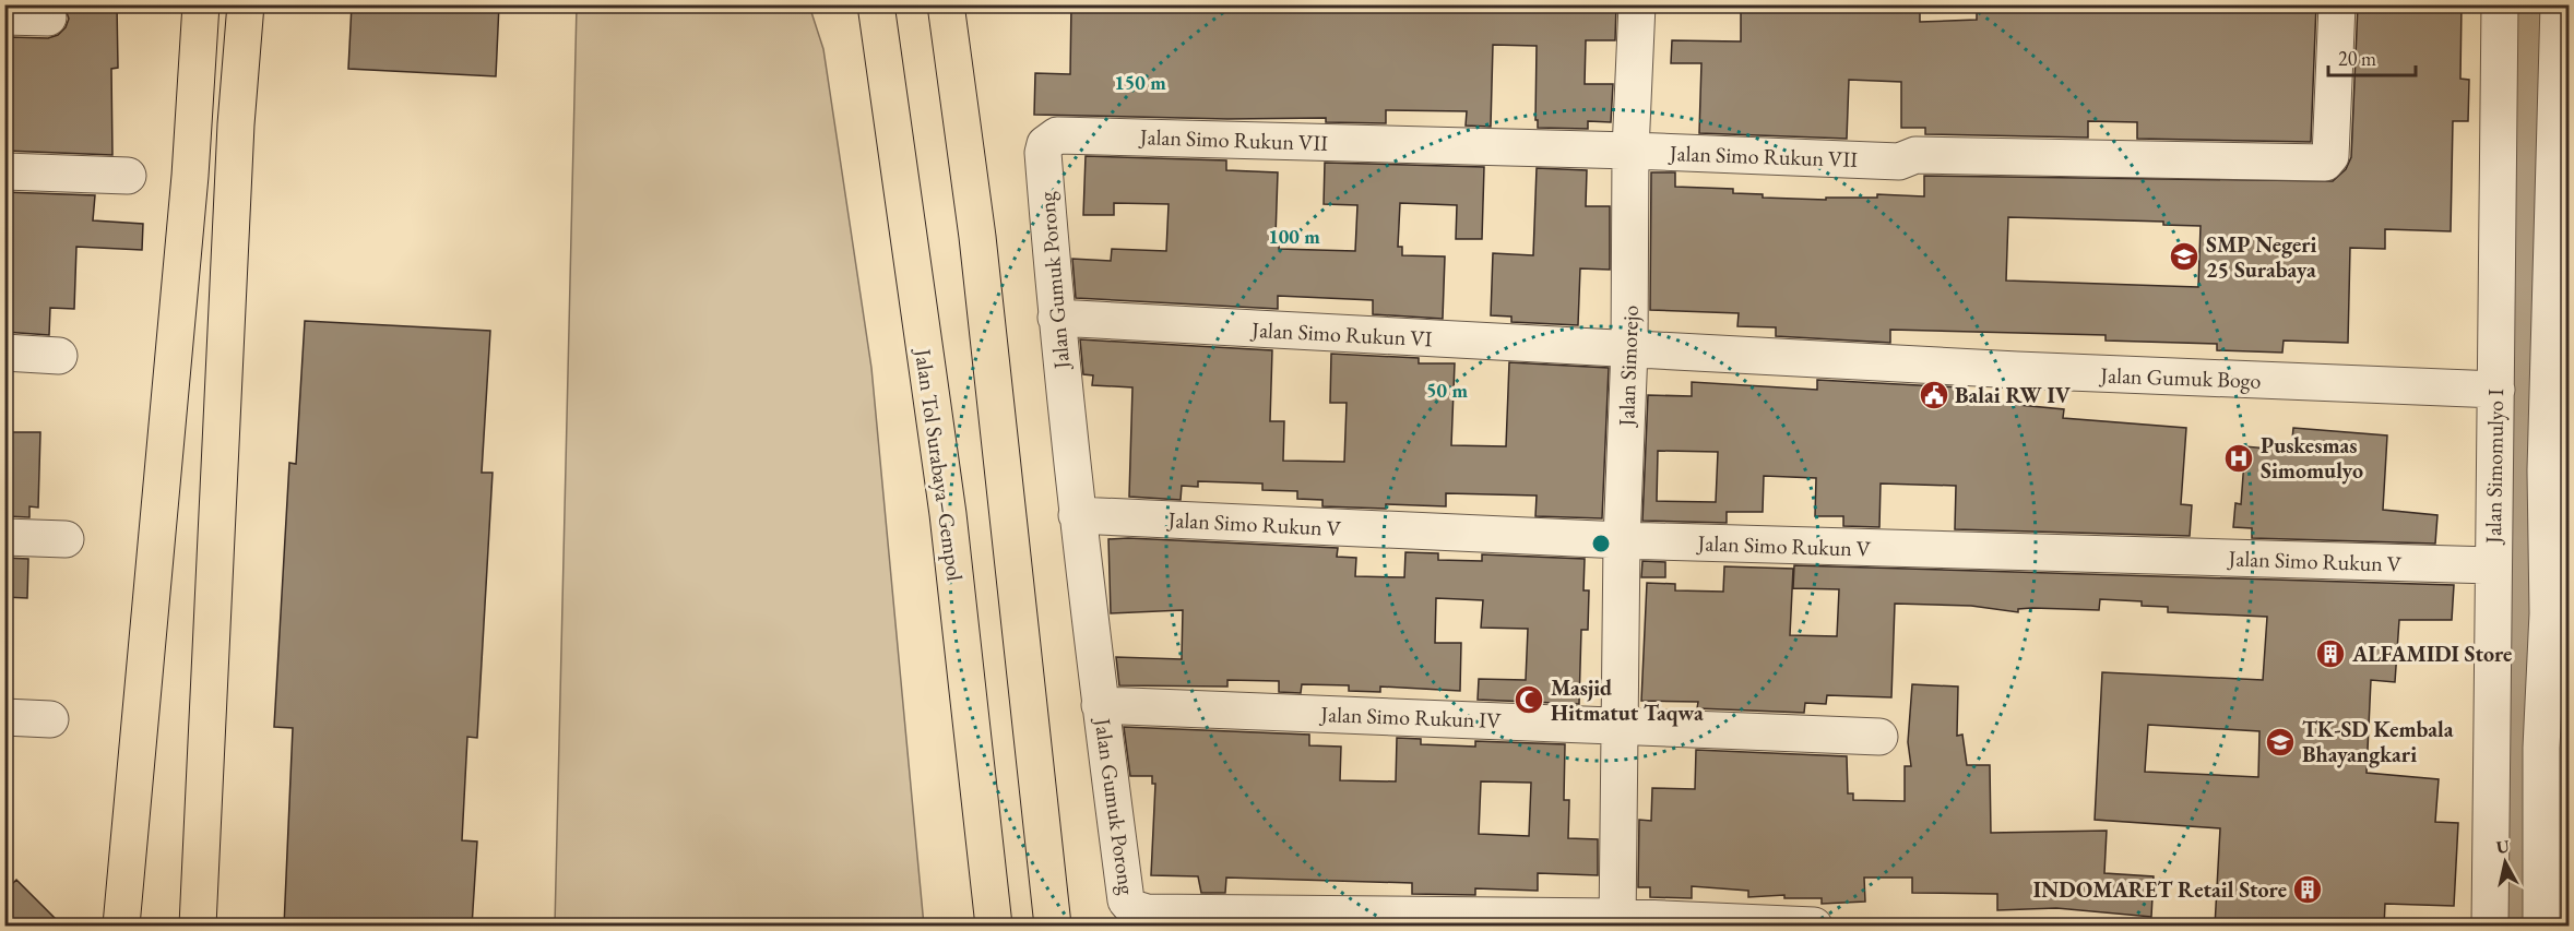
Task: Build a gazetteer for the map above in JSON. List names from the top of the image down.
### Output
{
  "streets": {
    "highway": ["Jalan Tol Surabaya–Gempol"],
    "street": [
      "Jalan Simo Rukun VII",
      "Jalan Gumuk Porong",
      "Jalan Simo Rukun VI",
      "Jalan Simorejo",
      "Jalan Gumuk Bogo",
      "Jalan Simomulyo I",
      "Jalan Simo Rukun V",
      "Jalan Simo Rukun IV"
    ]
  },
  "crossings": [
    ["Jalan Simo Rukun VII", "Jalan Gumuk Porong"],
    ["Jalan Simo Rukun VII", "Jalan Simorejo"],
    ["Jalan Gumuk Porong", "Jalan Simo Rukun VI"],
    ["Jalan Gumuk Porong", "Jalan Simorejo"],
    ["Jalan Gumuk Porong", "Jalan Simo Rukun V"],
    ["Jalan Gumuk Porong", "Jalan Simo Rukun IV"],
    ["Jalan Simo Rukun VI", "Jalan Simorejo"],
    ["Jalan Simo Rukun VI", "Jalan Gumuk Bogo"],
    ["Jalan Simorejo", "Jalan Gumuk Bogo"],
    ["Jalan Simorejo", "Jalan Simo Rukun V"],
    ["Jalan Simorejo", "Jalan Simo Rukun IV"],
    ["Jalan Gumuk Bogo", "Jalan Simomulyo I"],
    ["Jalan Simomulyo I", "Jalan Simo Rukun V"]
  ],
  "places": {
    "school or university": ["SMP Negeri 25 Surabaya", "TK-SD Kembala Bhayangkari"],
    "public building": ["Balai RW IV"],
    "hospital": ["Puskesmas Simomulyo"],
    "building": ["ALFAMIDI Store", "INDOMARET Retail Store"],
    "mosque": ["Masjid Hitmatut Taqwa"]
  },
  "scale_bar": "20 m",
  "north": "top",
  "rings": ["150 m", "100 m", "50 m"]
}
